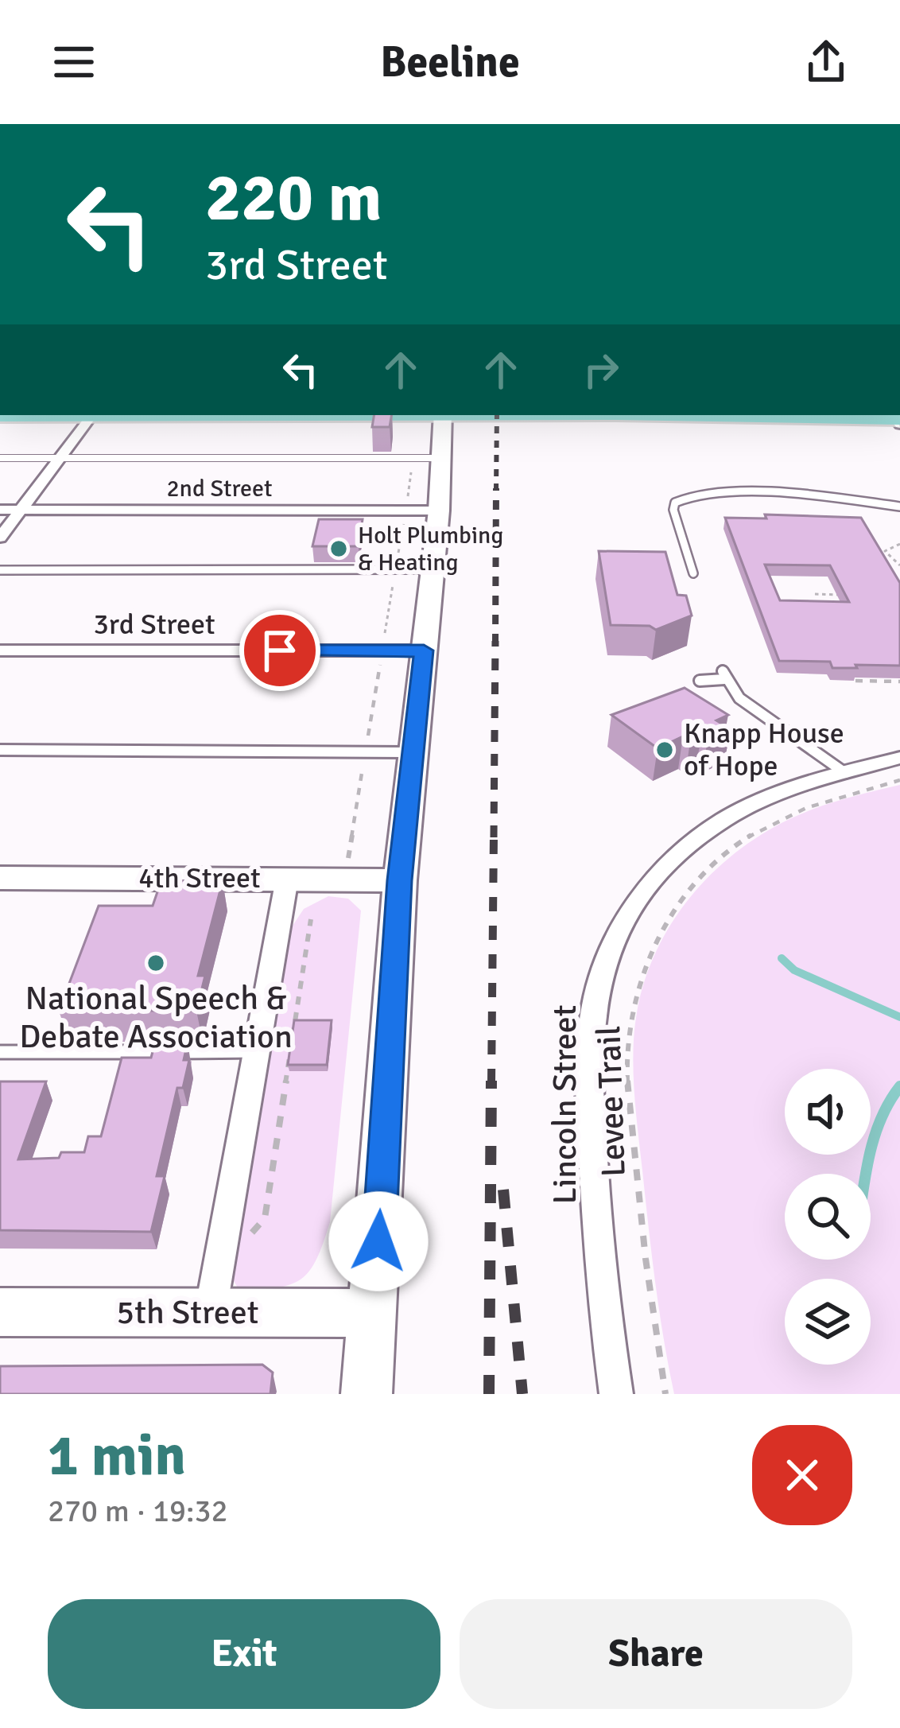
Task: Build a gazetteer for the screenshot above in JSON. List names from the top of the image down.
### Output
{
  "streets": {
    "main road": ["4th Street", "5th Street"],
    "street": ["2nd Street", "3rd Street", "Lincoln Street"],
    "path": ["Levee Trail"]
  },
  "places": ["Holt Plumbing & Heating", "Knapp House of Hope", "National Speech & Debate Association"],
  "page": {
    "header": "Beeline",
    "turn": ["220 m", "3rd Street"],
    "heading": ["1 min", "270 m · 19:32"],
    "buttons": ["Exit", "Share"]
  }
}
